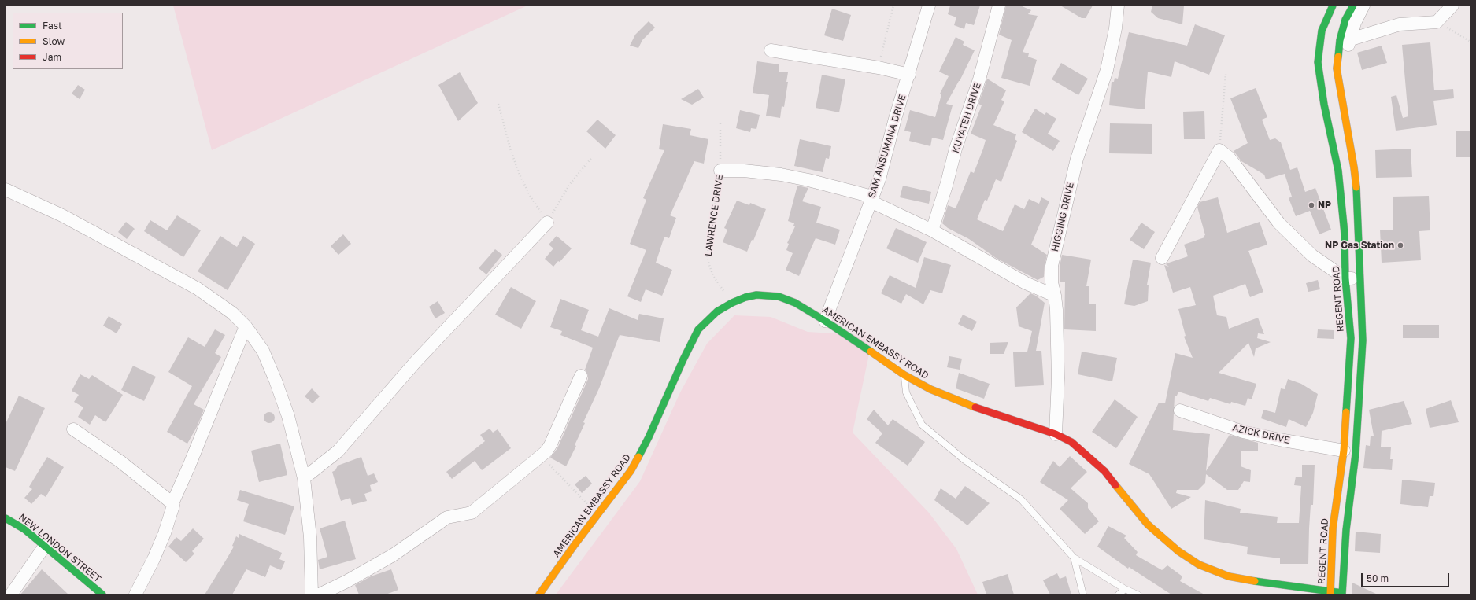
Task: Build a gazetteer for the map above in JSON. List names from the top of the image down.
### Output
{
  "streets": {
    "main road": ["REGENT ROAD", "AMERICAN EMBASSY ROAD", "NEW LONDON STREET"],
    "street": [
      "KUYATEH DRIVE",
      "SAM ANSUMANA DRIVE",
      "HIGGING DRIVE",
      "AZICK DRIVE"
    ],
    "path": ["LAWRENCE DRIVE"]
  },
  "crossings": [
    ["SAM ANSUMANA DRIVE", "AMERICAN EMBASSY ROAD"],
    ["LAWRENCE DRIVE", "AMERICAN EMBASSY ROAD"],
    ["HIGGING DRIVE", "AMERICAN EMBASSY ROAD"],
    ["REGENT ROAD", "AMERICAN EMBASSY ROAD"],
    ["REGENT ROAD", "AZICK DRIVE"]
  ],
  "places": ["NP", "NP Gas Station"],
  "legend": ["Fast", "Slow", "Jam"],
  "scale_bar": "50 m"
}
